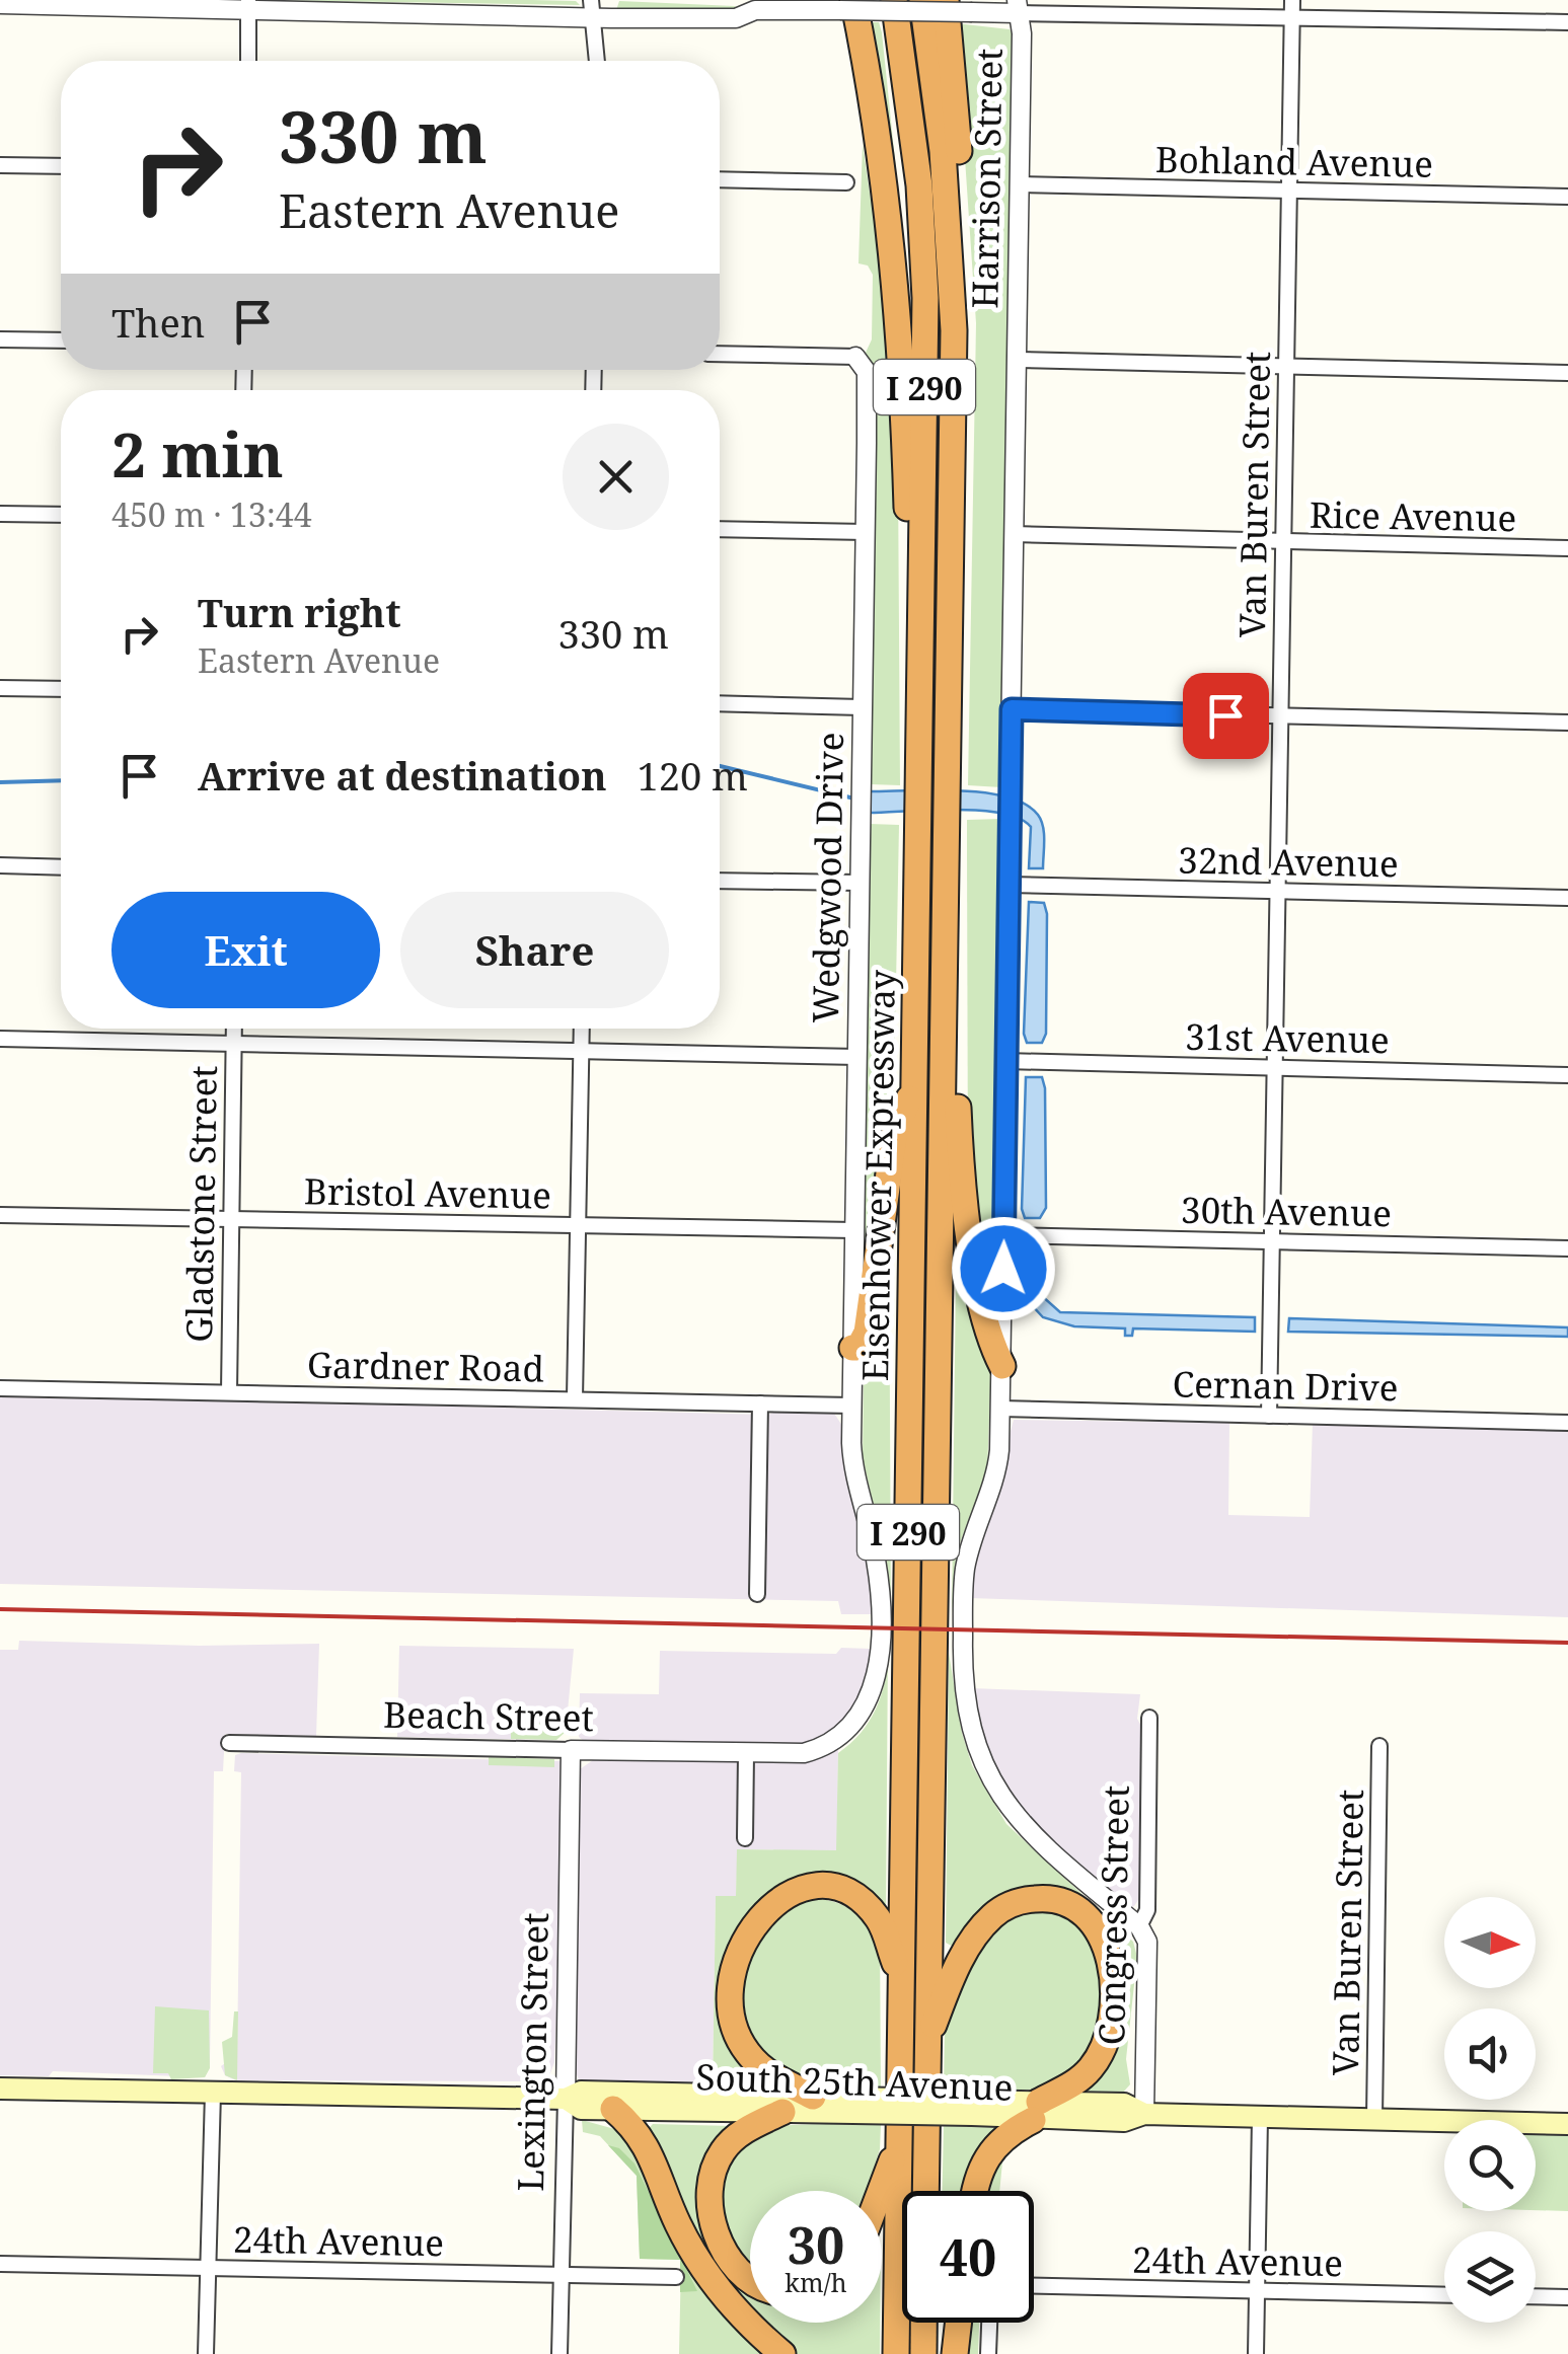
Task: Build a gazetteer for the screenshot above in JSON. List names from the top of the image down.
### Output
{
  "streets": {
    "highway": ["I 290", "Eisenhower Expressway"],
    "main road": ["South 25th Avenue"],
    "street": [
      "Bohland Avenue",
      "Harrison Street",
      "Van Buren Street",
      "Rice Avenue",
      "32nd Avenue",
      "Wedgwood Drive",
      "31st Avenue",
      "Bristol Avenue",
      "Gladstone Street",
      "30th Avenue",
      "Gardner Road",
      "Cernan Drive",
      "Beach Street",
      "Congress Street",
      "Lexington Street",
      "24th Avenue"
    ]
  },
  "crossings": [
    ["Bohland Avenue", "Harrison Street"],
    ["Bohland Avenue", "Van Buren Street"],
    ["Harrison Street", "Rice Avenue"],
    ["Harrison Street", "32nd Avenue"],
    ["Harrison Street", "31st Avenue"],
    ["Harrison Street", "30th Avenue"],
    ["Harrison Street", "Cernan Drive"],
    ["Harrison Street", "Congress Street"],
    ["Van Buren Street", "Rice Avenue"],
    ["Van Buren Street", "32nd Avenue"],
    ["Van Buren Street", "31st Avenue"],
    ["Van Buren Street", "30th Avenue"],
    ["Van Buren Street", "Cernan Drive"],
    ["Van Buren Street", "South 25th Avenue"],
    ["Wedgwood Drive", "Bristol Avenue"],
    ["Wedgwood Drive", "Gardner Road"],
    ["Wedgwood Drive", "Beach Street"],
    ["Bristol Avenue", "Gladstone Street"],
    ["Gladstone Street", "Gardner Road"],
    ["Gardner Road", "Beach Street"],
    ["Beach Street", "Lexington Street"],
    ["Congress Street", "South 25th Avenue"],
    ["Lexington Street", "South 25th Avenue"],
    ["Lexington Street", "24th Avenue"]
  ],
  "north": "right",
  "page": {
    "turn": ["330 m", "Eastern Avenue"],
    "then": "Then",
    "heading": ["2 min", "450 m · 13:44"],
    "list": [
      {
        "name": "Turn right",
        "note": "Eastern Avenue",
        "value": "330 m"
      },
      {
        "name": "Arrive at destination",
        "value": "120 m"
      }
    ],
    "buttons": ["Exit", "Share"],
    "speed": "30 km/h",
    "limit": "40"
  }
}
